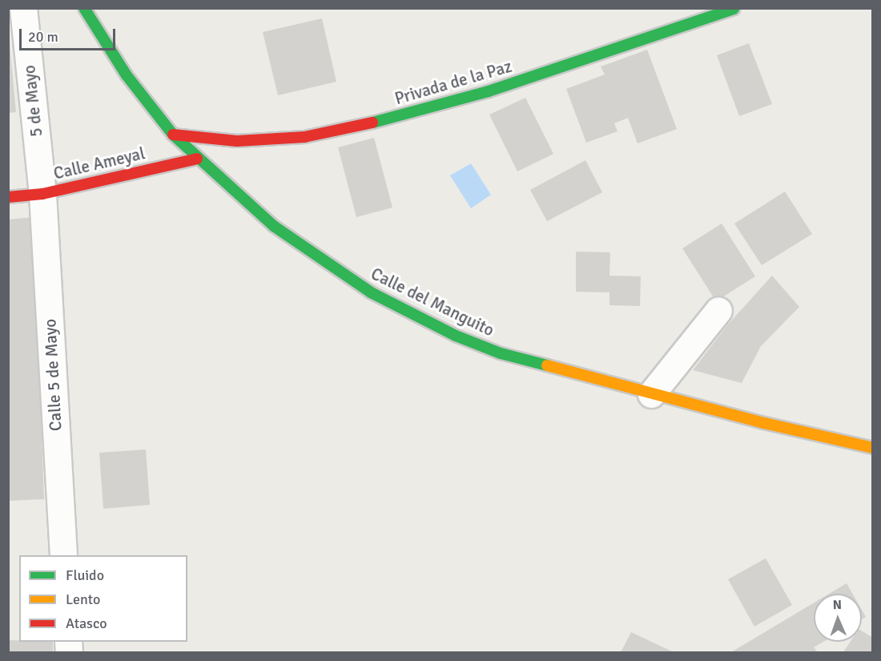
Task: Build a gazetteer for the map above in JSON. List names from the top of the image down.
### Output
{
  "streets": {
    "main road": ["Privada de la Paz", "Calle Ameyal", "Calle del Manguito"],
    "street": ["5 de Mayo", "Calle 5 de Mayo"]
  },
  "crossings": [
    ["Privada de la Paz", "Calle del Manguito"],
    ["5 de Mayo", "Calle Ameyal"],
    ["5 de Mayo", "Calle 5 de Mayo"],
    ["Calle Ameyal", "Calle del Manguito"],
    ["Calle Ameyal", "Calle 5 de Mayo"]
  ],
  "legend": ["Fluido", "Lento", "Atasco"],
  "scale_bar": "20 m",
  "north": "top"
}
